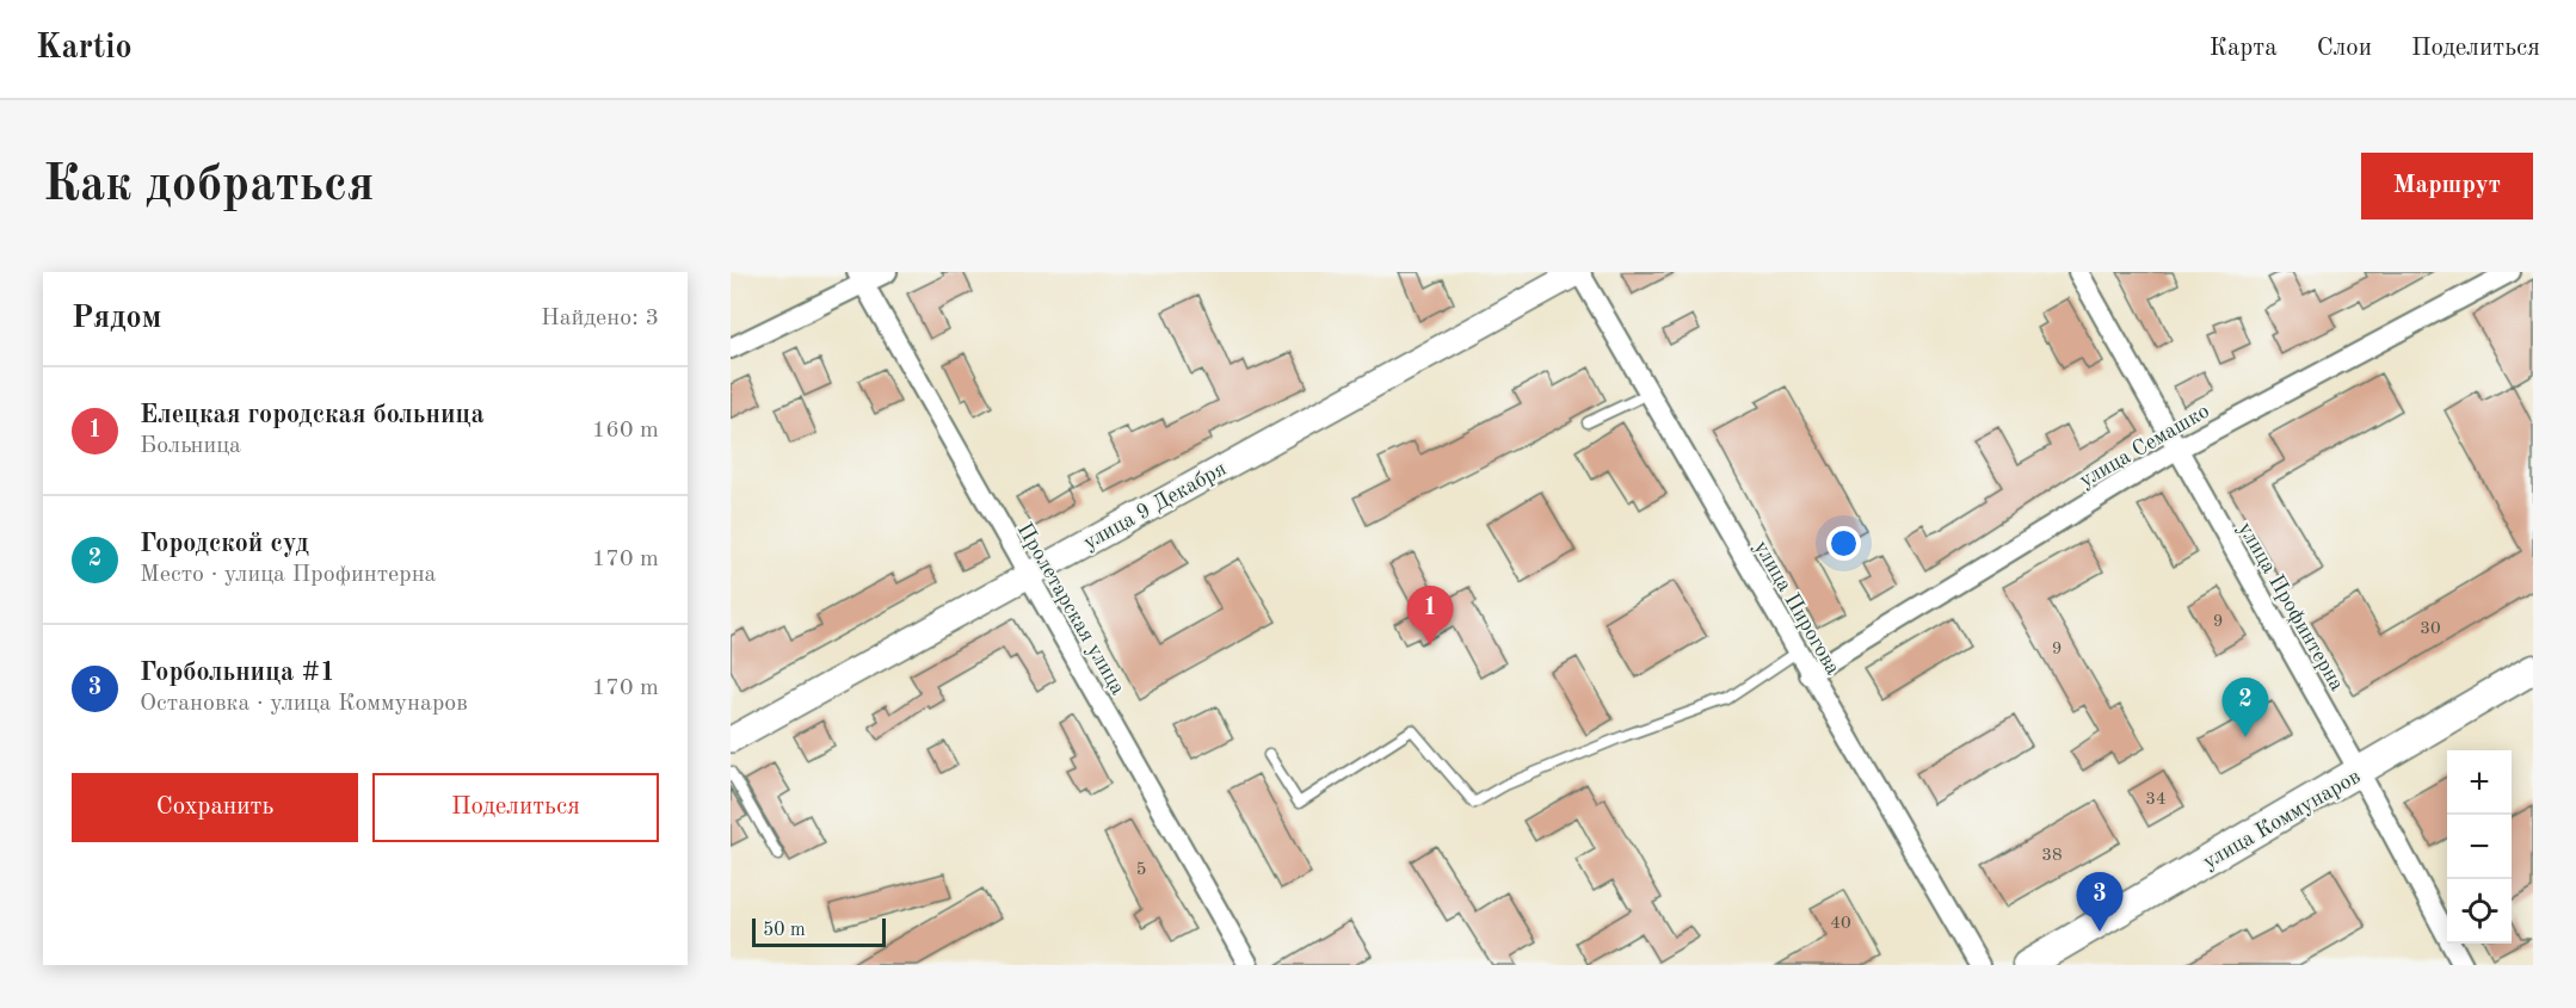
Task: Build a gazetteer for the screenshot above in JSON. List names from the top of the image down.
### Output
{
  "streets": {
    "main road": ["улица Коммунаров"],
    "street": [
      "улица Семашко",
      "улица 9 Декабря",
      "улица Профинтерна",
      "улица Пирогова",
      "Пролетарская улица"
    ]
  },
  "crossings": [
    ["улица Семашко", "улица Профинтерна"],
    ["улица Семашко", "улица Пирогова"],
    ["улица 9 Декабря", "улица Пирогова"],
    ["улица 9 Декабря", "Пролетарская улица"],
    ["улица Профинтерна", "улица Коммунаров"]
  ],
  "house_numbers": [
    "9",
    "30",
    "9",
    "34",
    "38",
    "5",
    "40"
  ],
  "scale_bar": "50 m",
  "page": {
    "header": "Kartio",
    "nav": ["Карта", "Слои", "Поделиться"],
    "buttons": [
      "Маршрут",
      ["Сохранить", "Поделиться"]
    ],
    "title": "Как добраться",
    "heading": ["Рядом", "Найдено: 3"],
    "list": [
      {
        "mark": "1",
        "name": "Елецкая городская больница",
        "note": "Больница",
        "value": "160 m"
      },
      {
        "mark": "2",
        "name": "Городской суд",
        "note": "Место · улица Профинтерна",
        "value": "170 m"
      },
      {
        "mark": "3",
        "name": "Горбольница #1",
        "note": "Остановка · улица Коммунаров",
        "value": "170 m"
      }
    ],
    "pins": ["1", "2", "3"],
    "map_buttons": ["+", "−"],
    "scale": "50 m"
  }
}
